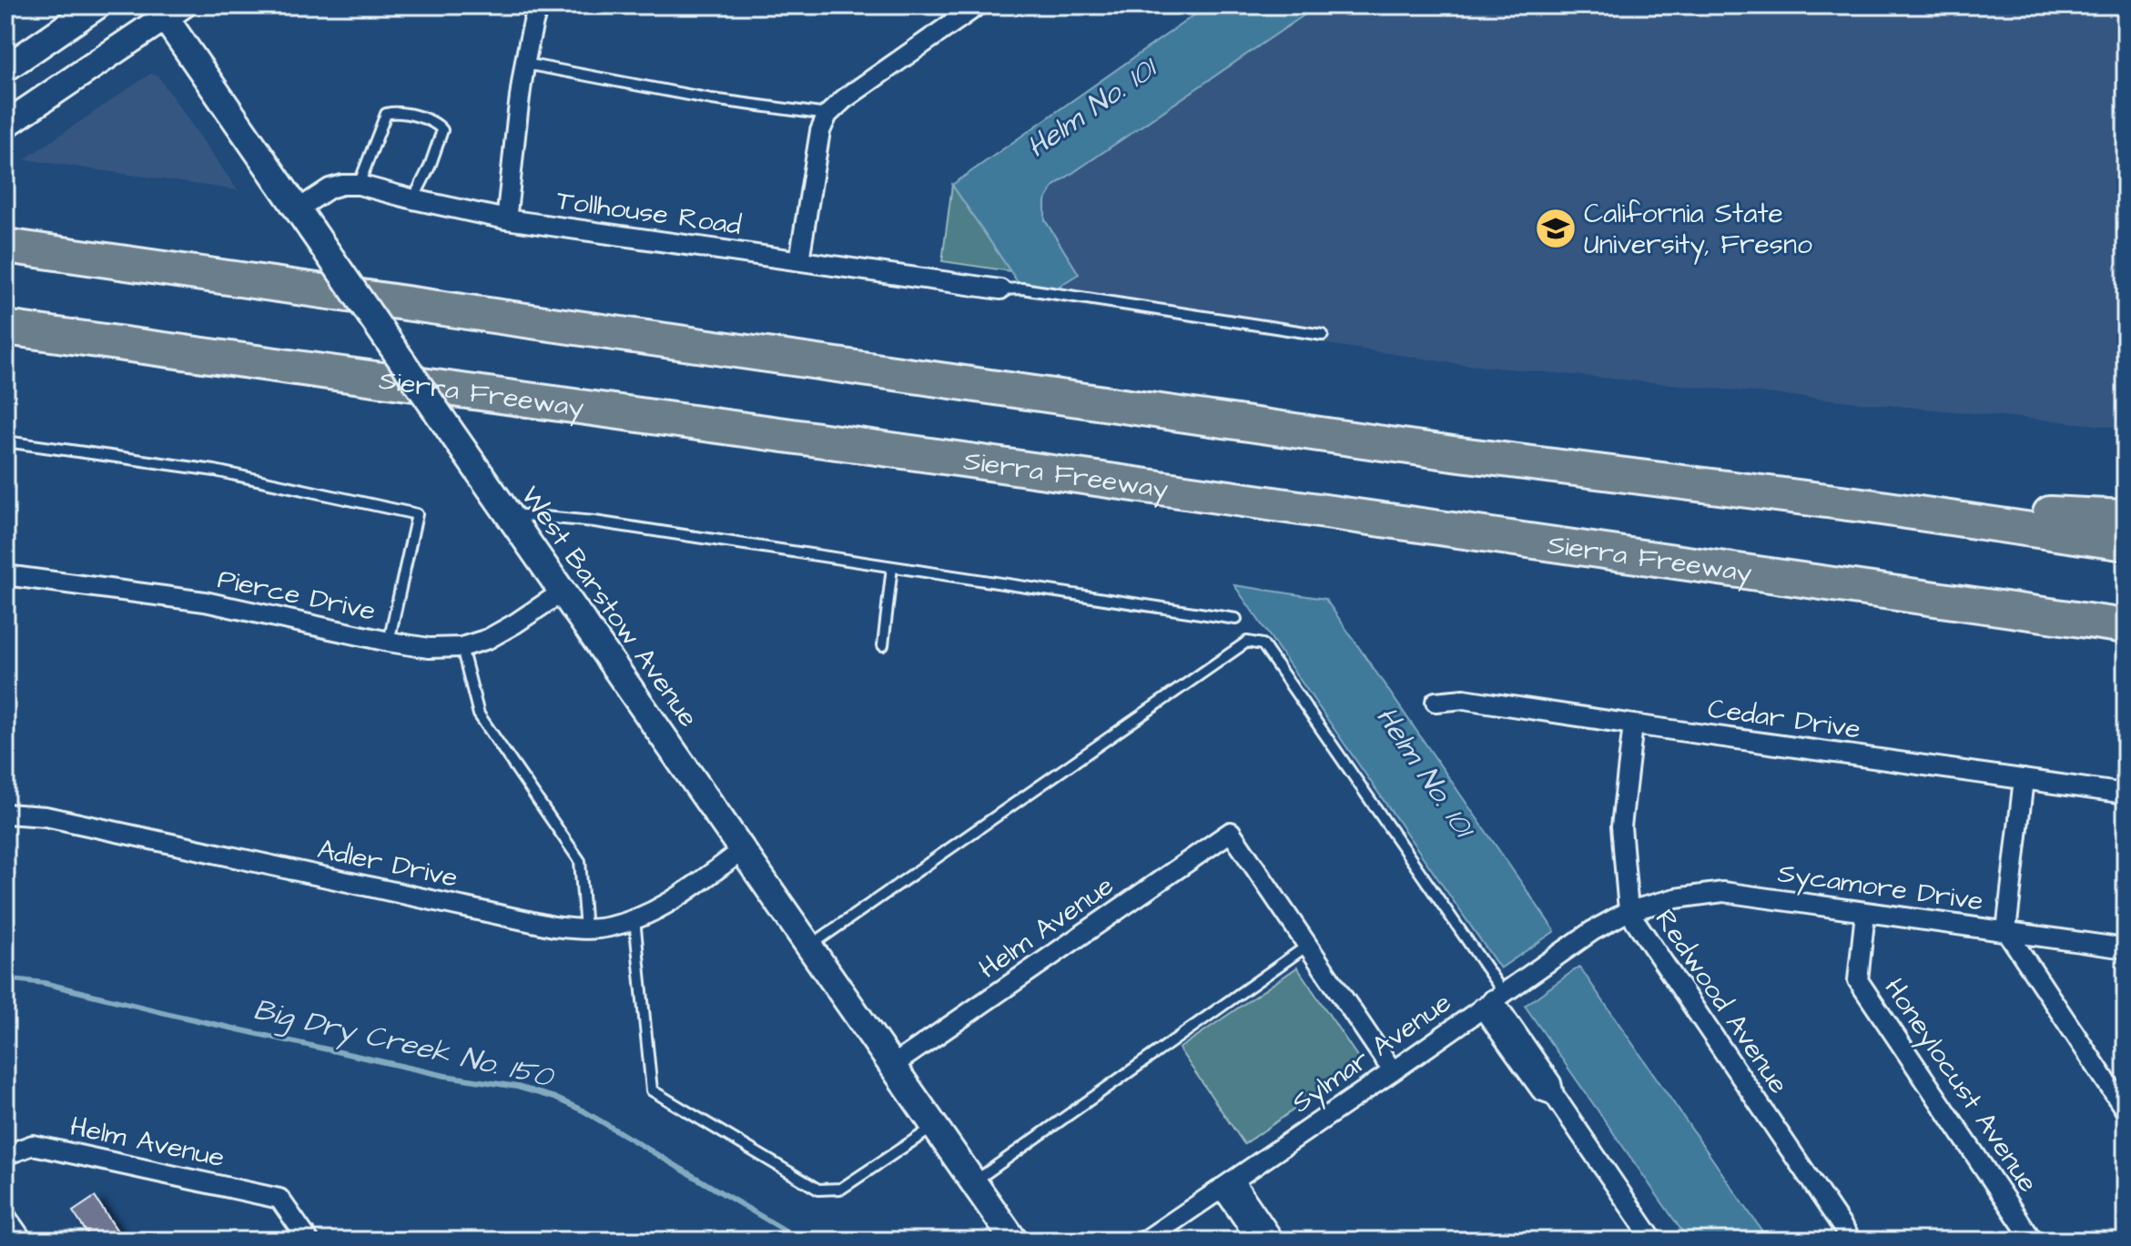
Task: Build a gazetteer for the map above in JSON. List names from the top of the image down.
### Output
{
  "streets": {
    "highway": ["Sierra Freeway"],
    "main road": ["West Barstow Avenue"],
    "street": [
      "Tollhouse Road",
      "Pierce Drive",
      "Cedar Drive",
      "Adler Drive",
      "Sycamore Drive",
      "Helm Avenue",
      "Redwood Avenue",
      "Sylmar Avenue",
      "Honeylocust Avenue"
    ]
  },
  "crossings": [
    ["Tollhouse Road", "West Barstow Avenue"],
    ["Pierce Drive", "West Barstow Avenue"],
    ["West Barstow Avenue", "Adler Drive"],
    ["West Barstow Avenue", "Helm Avenue"],
    ["Cedar Drive", "Redwood Avenue"],
    ["Sycamore Drive", "Redwood Avenue"],
    ["Sycamore Drive", "Sylmar Avenue"],
    ["Sycamore Drive", "Honeylocust Avenue"],
    ["Redwood Avenue", "Sylmar Avenue"]
  ],
  "water": ["Helm No. 101", "Big Dry Creek No. 150"],
  "places": {
    "school or university": ["California State University, Fresno"]
  }
}
